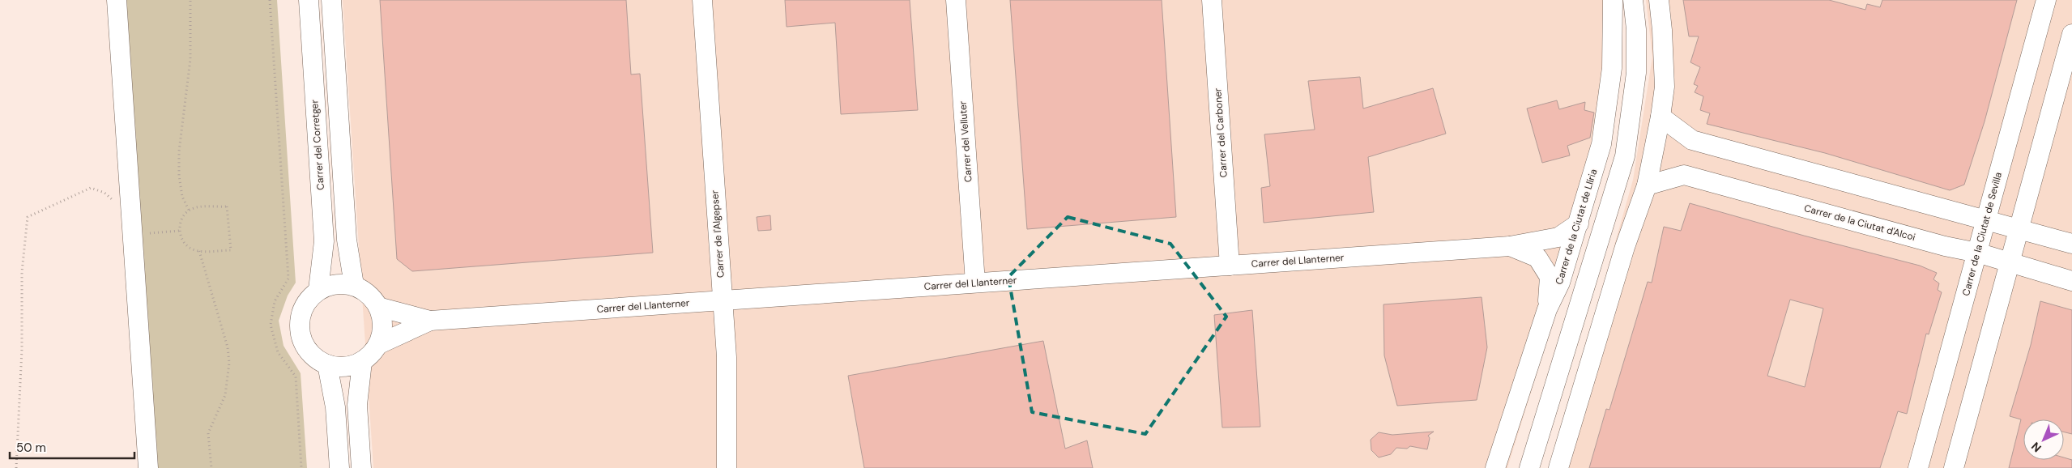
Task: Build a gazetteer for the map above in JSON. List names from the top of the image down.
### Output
{
  "streets": {
    "street": [
      "Carrer del Carboner",
      "Carrer del Velluter",
      "Carrer del Corretger",
      "Carrer de la Ciutat d'Alcoi",
      "Carrer de la Ciutat de Llíria",
      "Carrer de l'Algepser",
      "Carrer de la Ciutat de Sevilla",
      "Carrer del Llanterner"
    ]
  },
  "crossings": [
    ["Carrer del Carboner", "Carrer del Llanterner"],
    ["Carrer del Velluter", "Carrer del Llanterner"],
    ["Carrer del Corretger", "Carrer del Llanterner"],
    ["Carrer de la Ciutat d'Alcoi", "Carrer de la Ciutat de Sevilla"],
    ["Carrer de la Ciutat de Llíria", "Carrer del Llanterner"],
    ["Carrer de l'Algepser", "Carrer del Llanterner"]
  ],
  "scale_bar": "50 m",
  "north": "bottom left"
}
